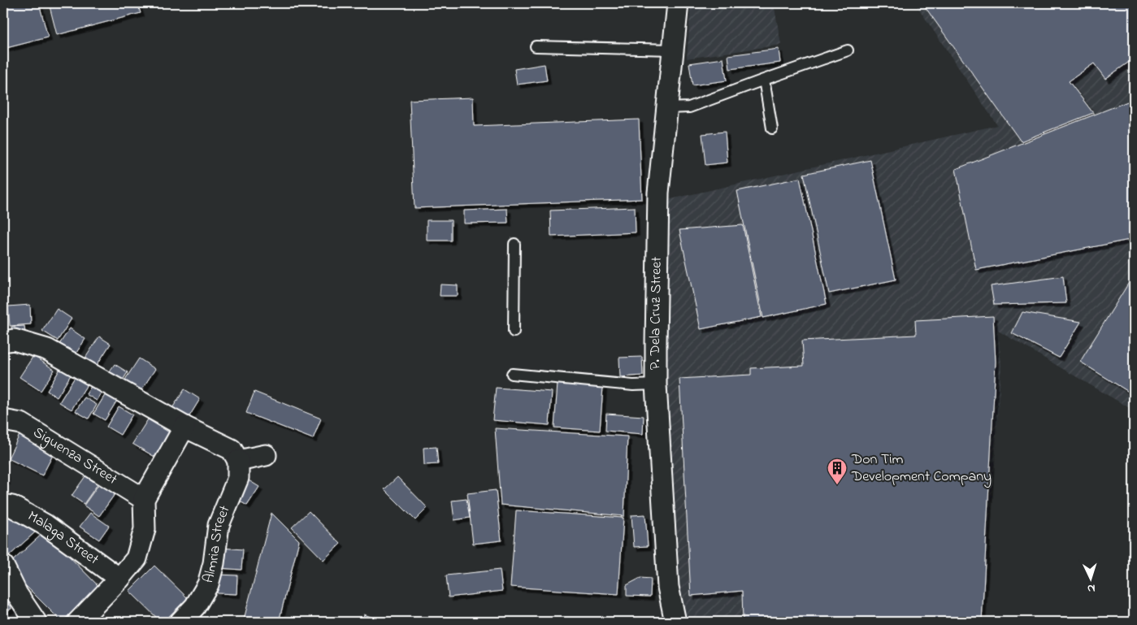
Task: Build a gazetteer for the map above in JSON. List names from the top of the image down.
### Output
{
  "streets": {
    "street": [
      "P. Dela Cruz Street",
      "Siguenza Street",
      "Malaga Street",
      "Almria Street"
    ]
  },
  "places": {
    "building": ["Don Tim Development Company"]
  },
  "north": "bottom"
}
